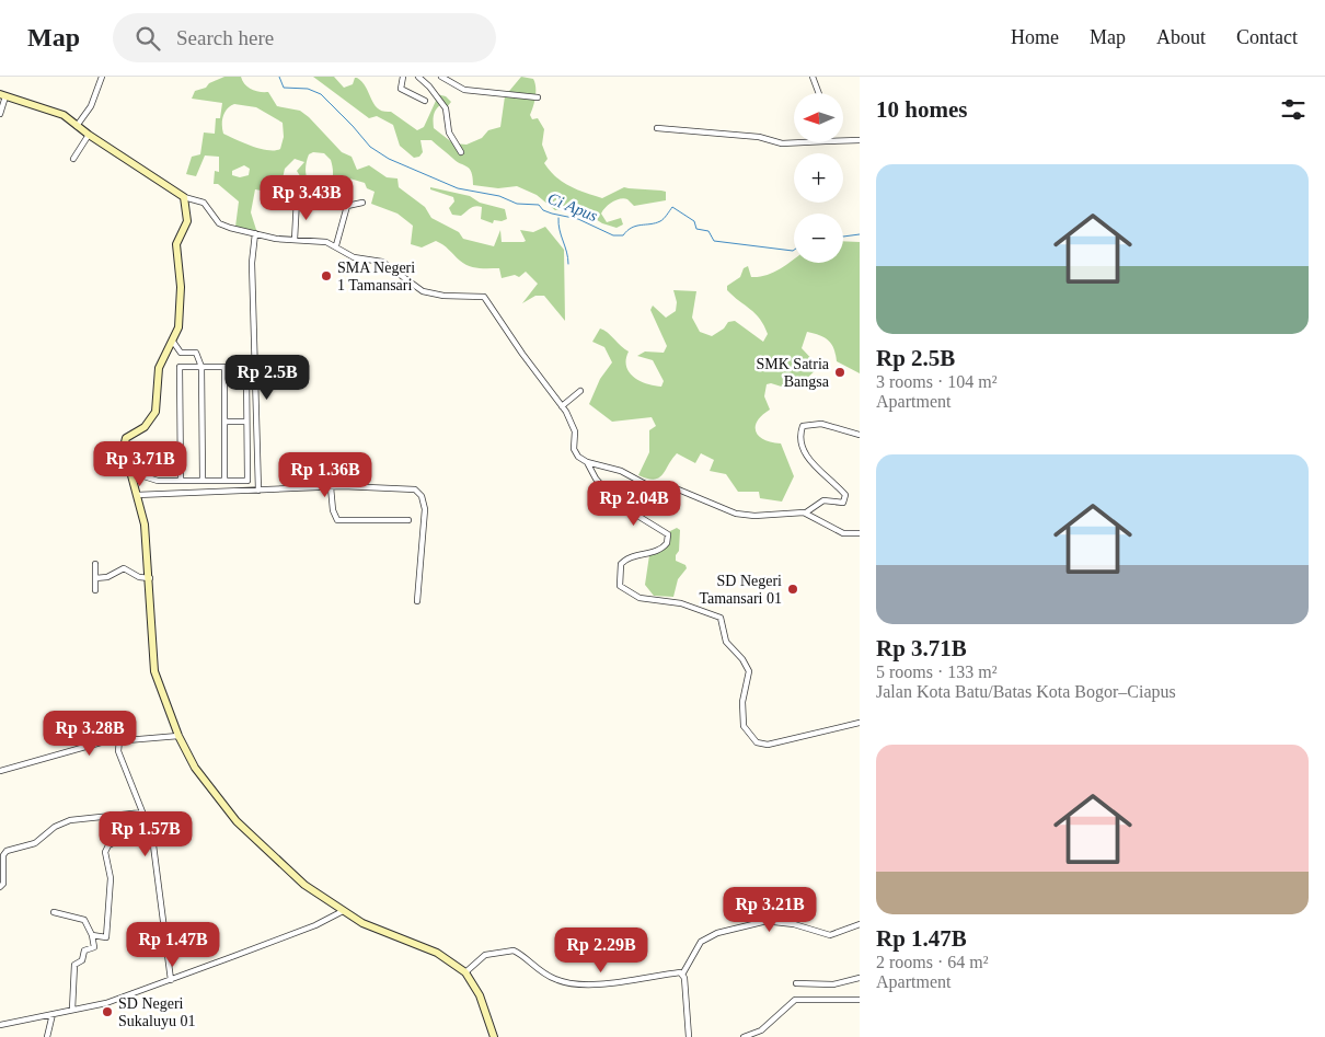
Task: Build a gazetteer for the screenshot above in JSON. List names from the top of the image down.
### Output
{
  "water": ["Ci Apus"],
  "places": [
    "SMA Negeri 1 Tamansari",
    "SMK Satria Bangsa",
    "SD Negeri Tamansari 01",
    "SD Negeri Sukaluyu 01"
  ],
  "north": "left",
  "page": {
    "header": "Map",
    "search": "Search here",
    "nav": [
      "Home",
      "Map",
      "About",
      "Contact"
    ],
    "heading": "10 homes",
    "map_buttons": ["+", "−"],
    "list": [
      {
        "name": "Rp 2.5B",
        "note": "3 rooms · 104 m² · Apartment"
      },
      {
        "name": "Rp 3.71B",
        "note": "5 rooms · 133 m² · Jalan Kota Batu/Batas Kota Bogor–Ciapus"
      },
      {
        "name": "Rp 1.47B",
        "note": "2 rooms · 64 m² · Apartment"
      }
    ],
    "price": [
      "Rp 3.43B",
      "Rp 2.5B",
      "Rp 3.71B",
      "Rp 1.36B",
      "Rp 2.04B",
      "Rp 3.28B",
      "Rp 1.57B",
      "Rp 3.21B",
      "Rp 1.47B",
      "Rp 2.29B"
    ]
  }
}
